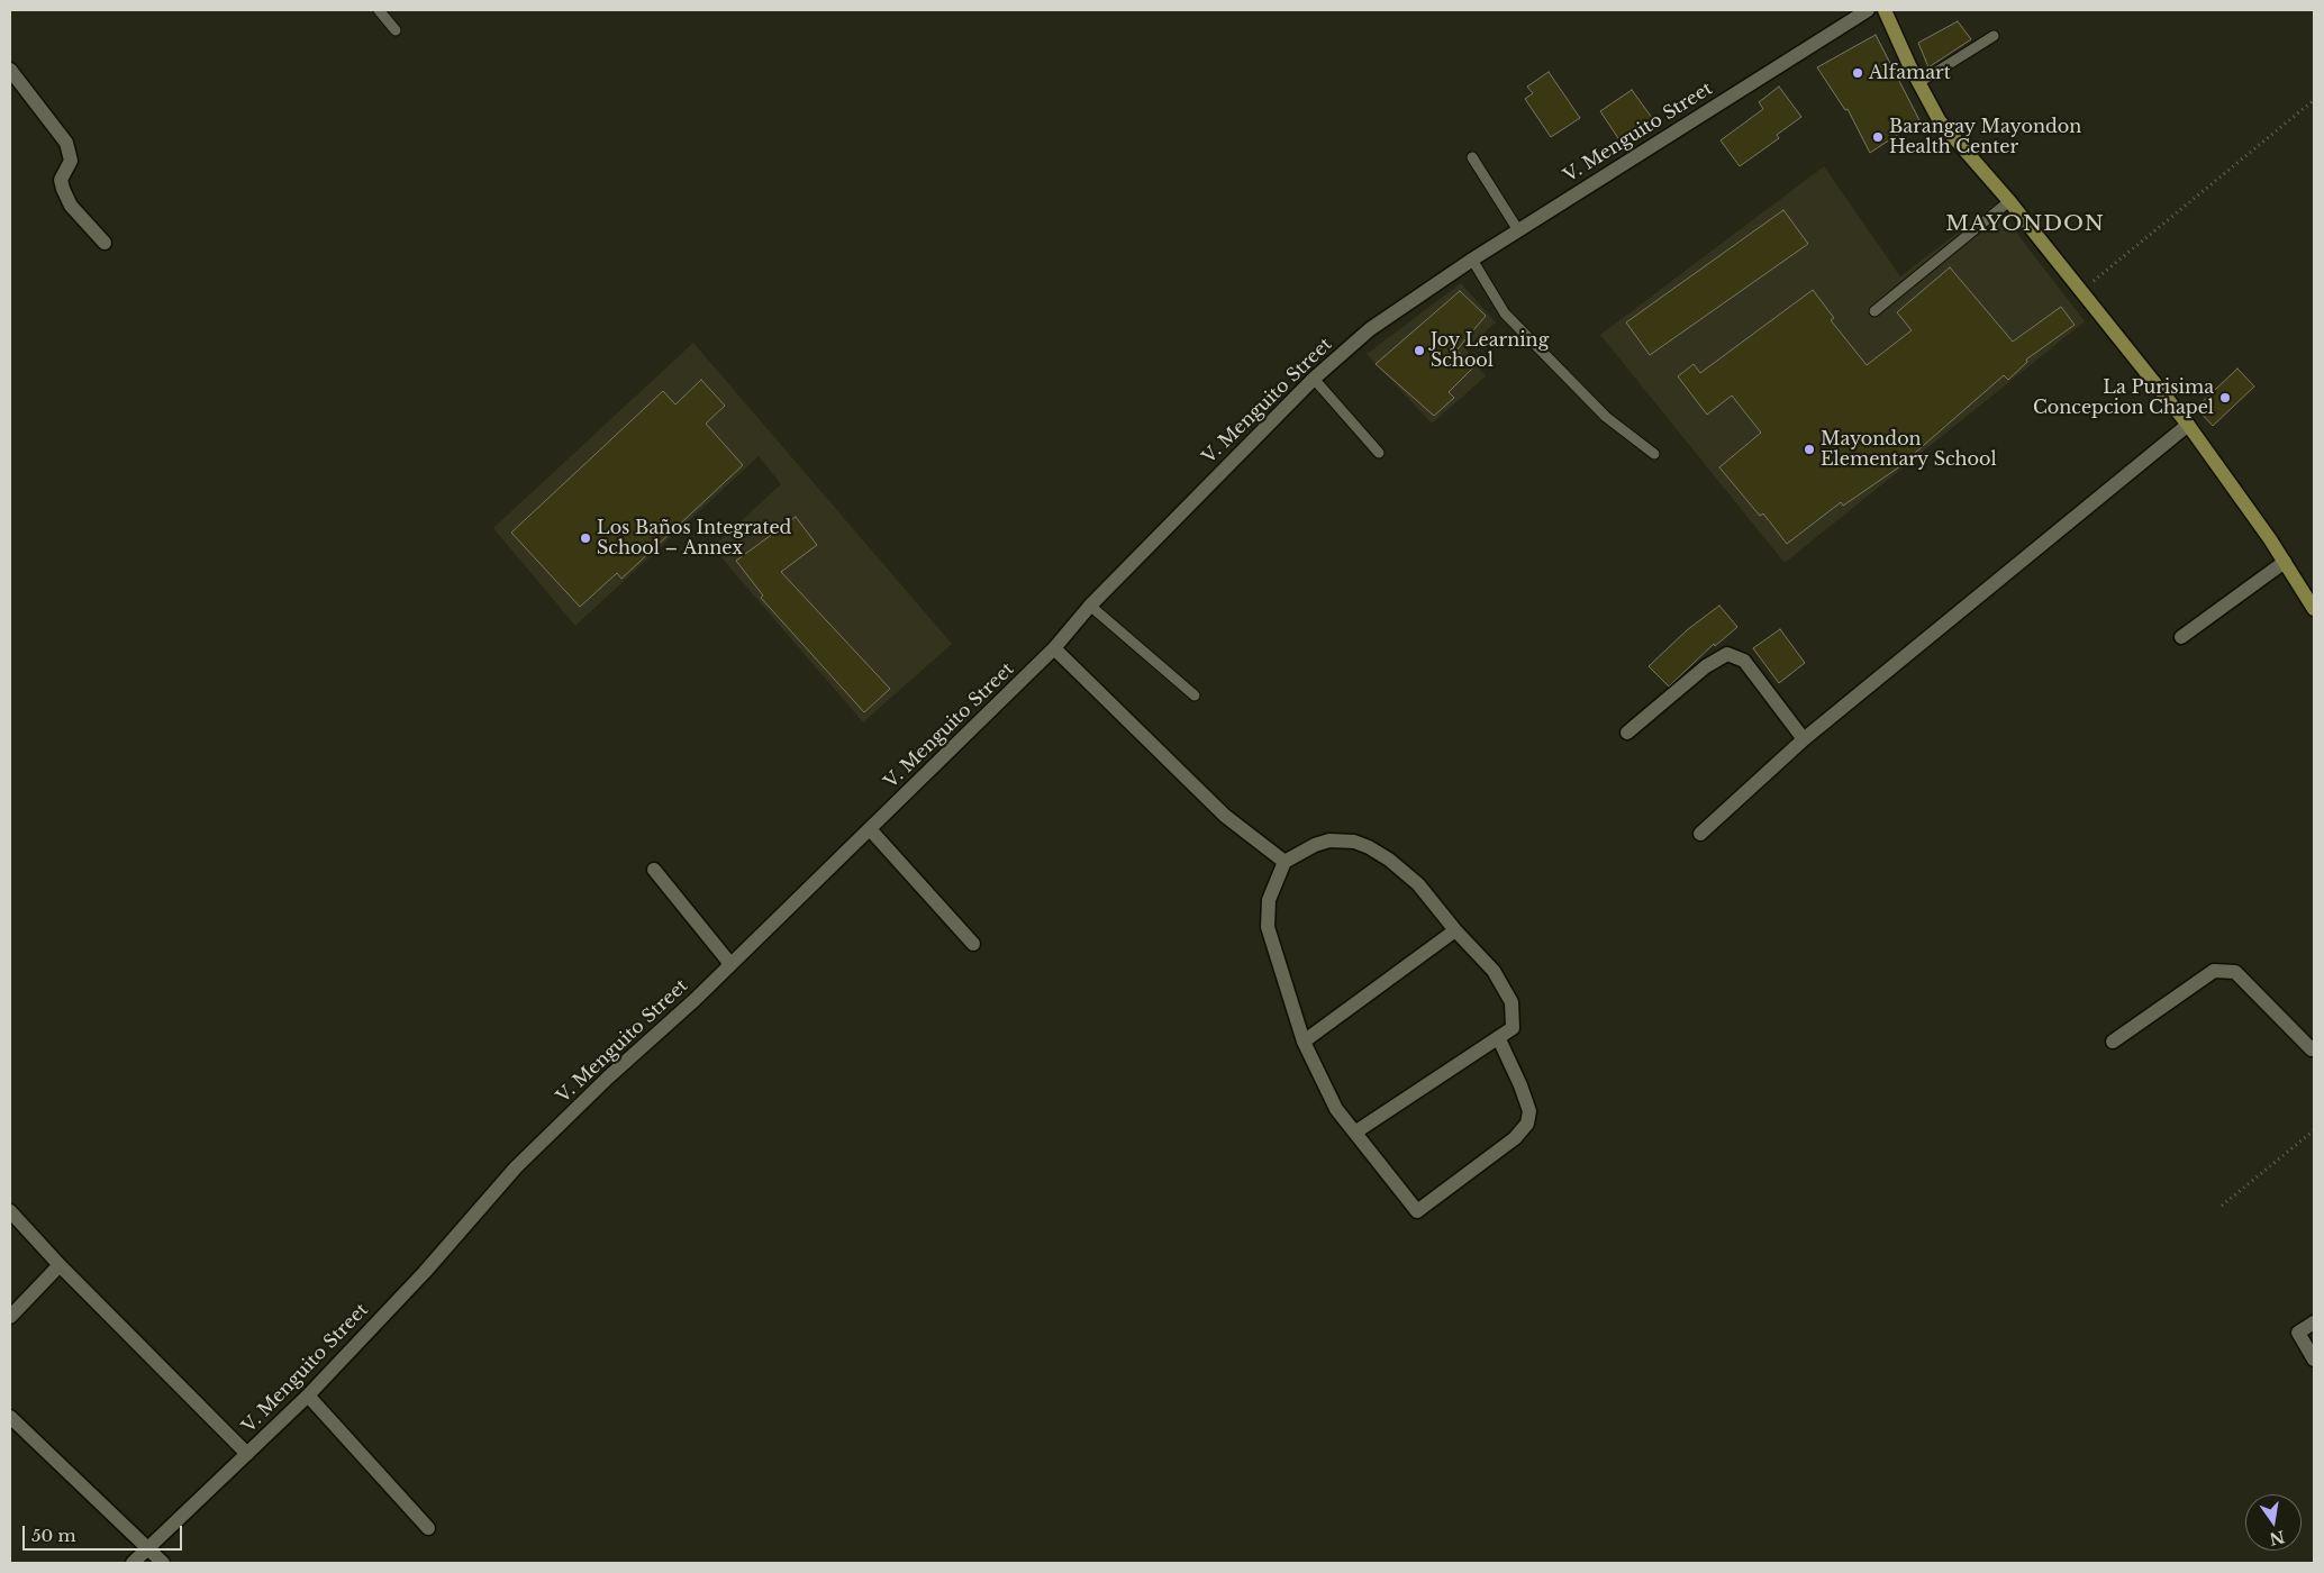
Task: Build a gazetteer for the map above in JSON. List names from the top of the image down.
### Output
{
  "streets": {
    "street": ["V. Menguito Street"]
  },
  "districts": ["MAYONDON"],
  "places": [
    "Alfamart",
    "Barangay Mayondon Health Center",
    "Joy Learning School",
    "La Purisima Concepcion Chapel",
    "Mayondon Elementary School",
    "Los Baños Integrated School – Annex"
  ],
  "scale_bar": "50 m",
  "north": "bottom"
}
